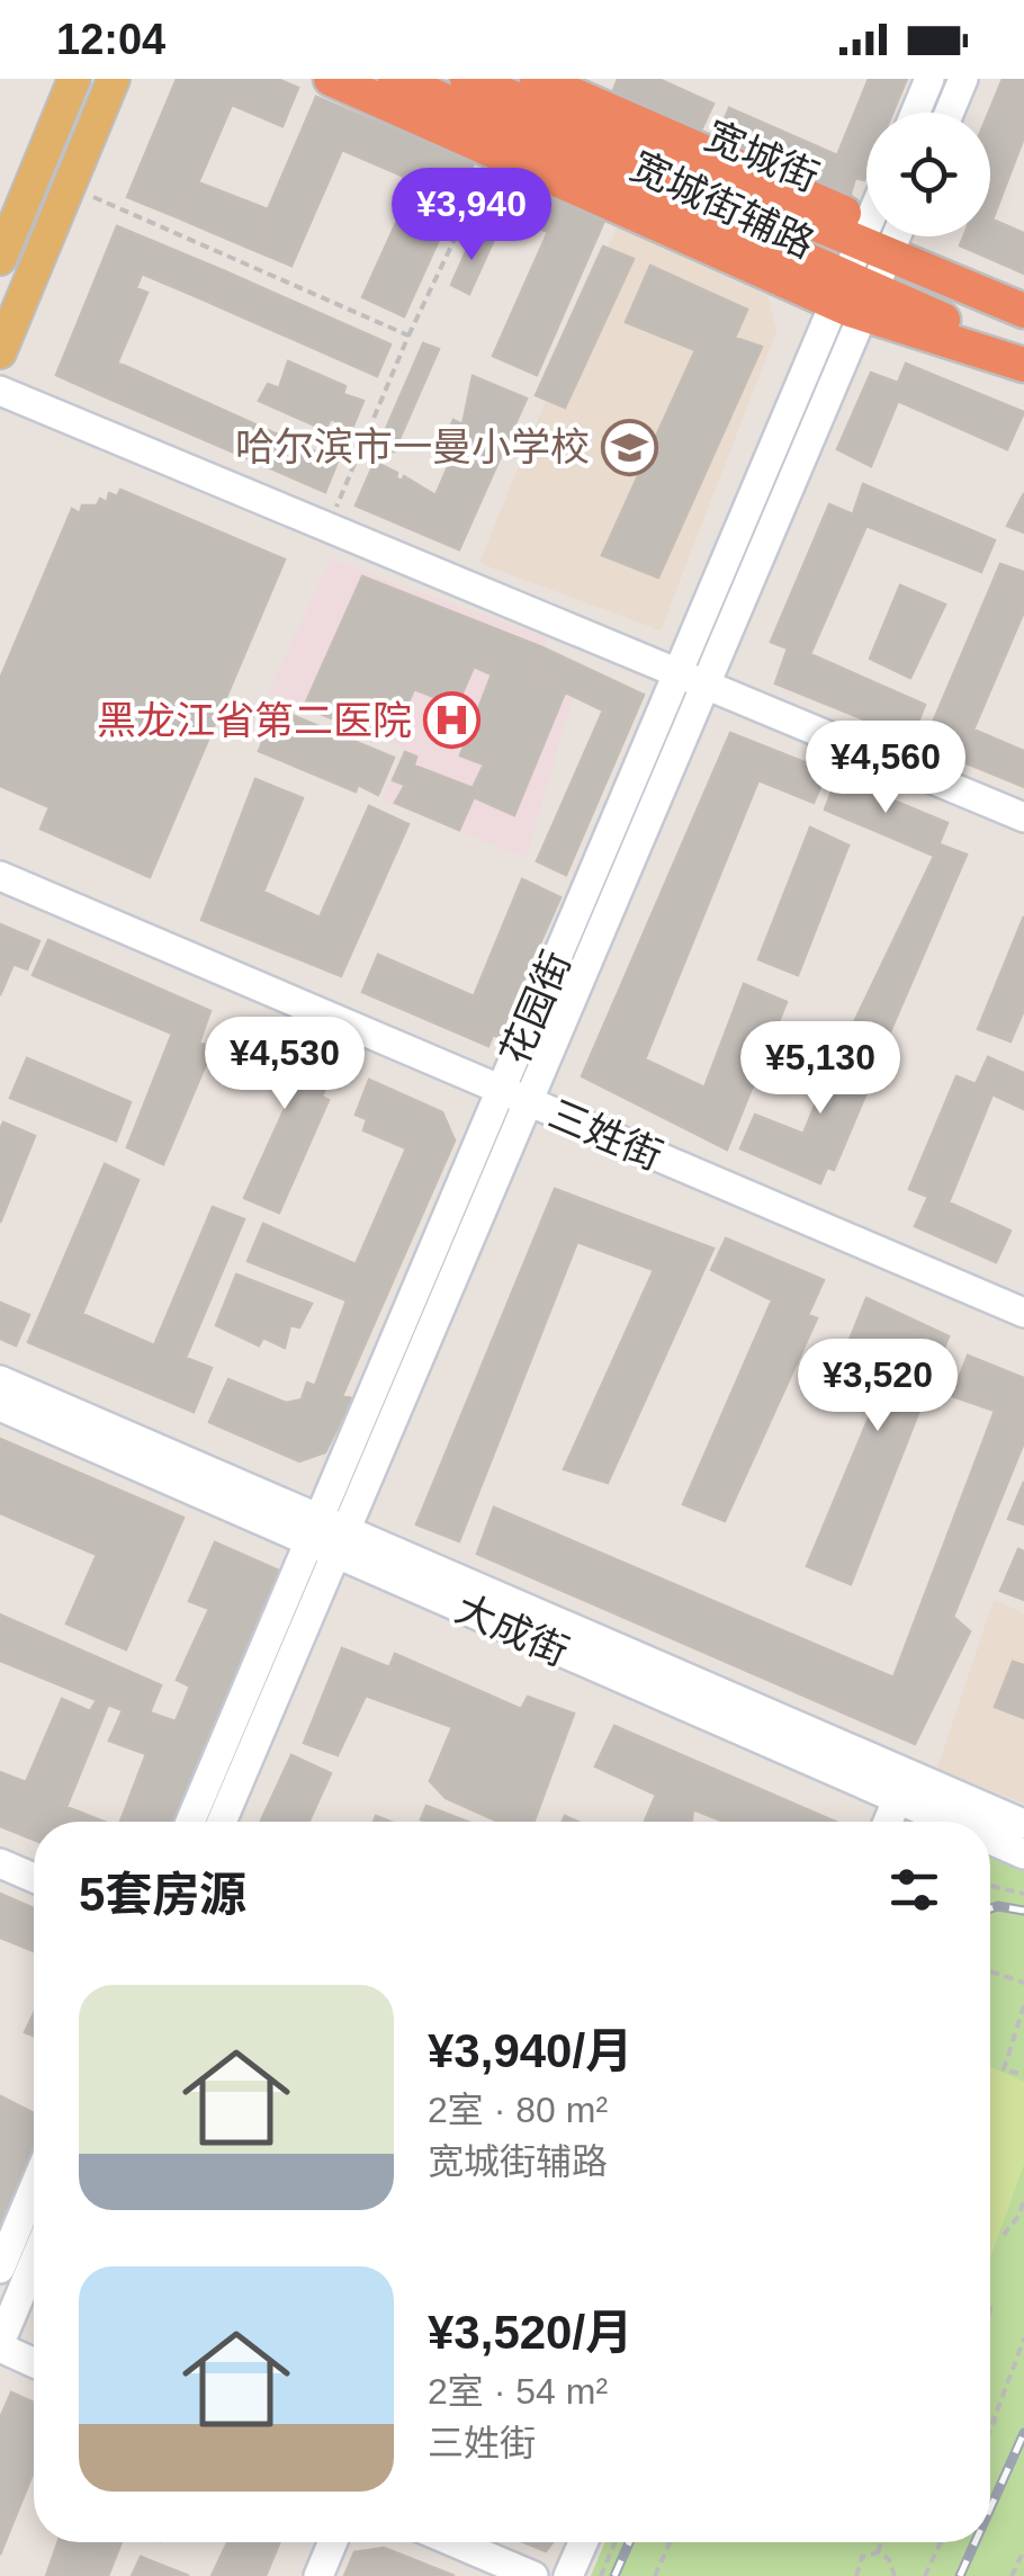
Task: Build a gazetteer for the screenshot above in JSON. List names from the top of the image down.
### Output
{
  "streets": {
    "highway": ["宽城街", "宽城街辅路"],
    "main road": ["花园街", "三姓街", "大成街"]
  },
  "crossings": [
    ["宽城街", "宽城街辅路"],
    ["宽城街", "花园街"],
    ["宽城街辅路", "花园街"],
    ["花园街", "三姓街"],
    ["花园街", "大成街"]
  ],
  "places": {
    "school or university": ["哈尔滨市一曼小学校"],
    "hospital": ["黑龙江省第二医院"]
  },
  "page": {
    "status": "12:04",
    "price": [
      "¥3,940",
      "¥4,560",
      "¥4,530",
      "¥5,130",
      "¥3,520"
    ],
    "heading": "5套房源",
    "list": [
      {
        "name": "¥3,940/月",
        "note": "2室 · 80 m² · 宽城街辅路"
      },
      {
        "name": "¥3,520/月",
        "note": "2室 · 54 m² · 三姓街"
      }
    ]
  }
}
